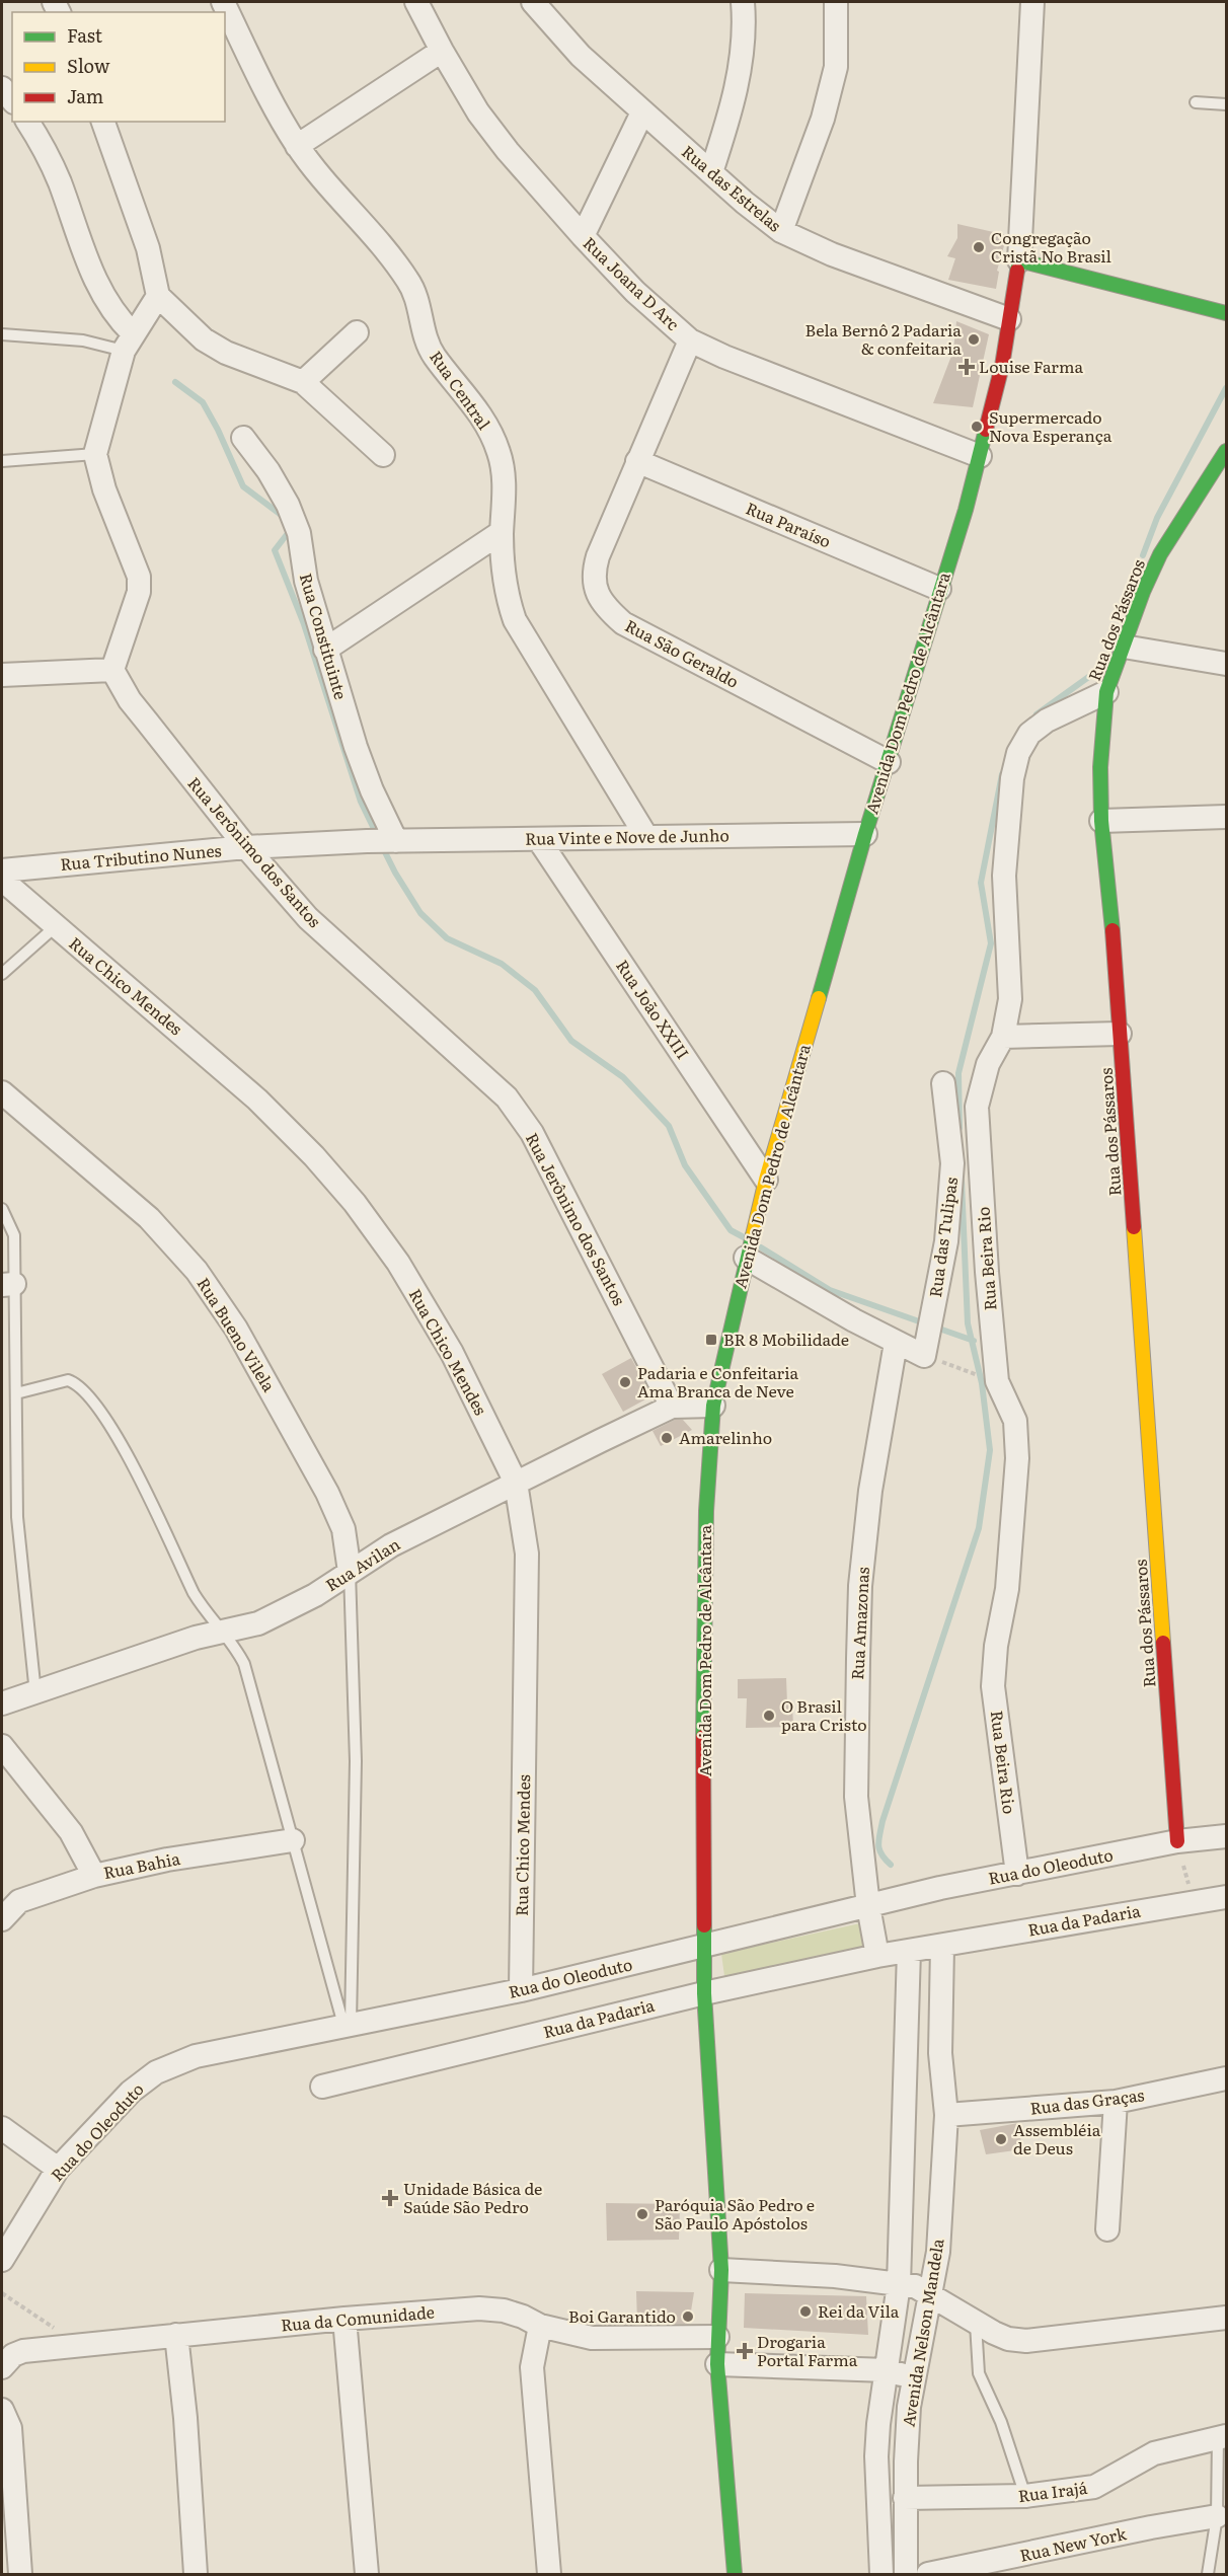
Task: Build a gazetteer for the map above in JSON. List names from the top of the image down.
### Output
{
  "streets": {
    "street": [
      "Rua das Estrelas",
      "Rua Joana D Arc",
      "Rua Central",
      "Rua Paraíso",
      "Rua dos Pássaros",
      "Rua Constituinte",
      "Rua São Geraldo",
      "Avenida Dom Pedro de Alcântara",
      "Rua Vinte e Nove de Junho",
      "Rua Jerônimo dos Santos",
      "Rua Tributino Nunes",
      "Rua Chico Mendes",
      "Rua João XXIII",
      "Rua das Tulipas",
      "Rua Beira Rio",
      "Rua Bueno Vilela",
      "Rua Avilan",
      "Rua Amazonas",
      "Rua Bahia",
      "Rua do Oleoduto",
      "Rua da Padaria",
      "Rua das Graças",
      "Rua da Comunidade",
      "Avenida Nelson Mandela",
      "Rua Irajá",
      "Rua New York"
    ]
  },
  "crossings": [
    ["Rua das Estrelas", "Avenida Dom Pedro de Alcântara"],
    ["Rua Joana D Arc", "Rua São Geraldo"],
    ["Rua Joana D Arc", "Avenida Dom Pedro de Alcântara"],
    ["Rua Central", "Rua Vinte e Nove de Junho"],
    ["Rua Paraíso", "Rua São Geraldo"],
    ["Rua Paraíso", "Avenida Dom Pedro de Alcântara"],
    ["Rua dos Pássaros", "Rua Beira Rio"],
    ["Rua dos Pássaros", "Rua do Oleoduto"],
    ["Rua Constituinte", "Rua Vinte e Nove de Junho"],
    ["Rua Constituinte", "Rua Tributino Nunes"],
    ["Rua São Geraldo", "Avenida Dom Pedro de Alcântara"],
    ["Avenida Dom Pedro de Alcântara", "Rua Vinte e Nove de Junho"],
    ["Avenida Dom Pedro de Alcântara", "Rua João XXIII"],
    ["Avenida Dom Pedro de Alcântara", "Rua Avilan"],
    ["Avenida Dom Pedro de Alcântara", "Rua do Oleoduto"],
    ["Avenida Dom Pedro de Alcântara", "Rua da Padaria"],
    ["Avenida Dom Pedro de Alcântara", "Rua da Comunidade"],
    ["Rua Vinte e Nove de Junho", "Rua Tributino Nunes"],
    ["Rua Vinte e Nove de Junho", "Rua João XXIII"],
    ["Rua Jerônimo dos Santos", "Rua Tributino Nunes"],
    ["Rua Jerônimo dos Santos", "Rua Avilan"],
    ["Rua Chico Mendes", "Rua Avilan"],
    ["Rua Chico Mendes", "Rua do Oleoduto"],
    ["Rua Beira Rio", "Rua do Oleoduto"],
    ["Rua Bueno Vilela", "Rua Avilan"],
    ["Rua Amazonas", "Rua do Oleoduto"],
    ["Rua Amazonas", "Rua da Padaria"],
    ["Rua da Padaria", "Avenida Nelson Mandela"],
    ["Rua das Graças", "Avenida Nelson Mandela"],
    ["Avenida Nelson Mandela", "Rua Irajá"]
  ],
  "places": {
    "other": [
      "Congregação Cristã No Brasil",
      "Bela Bernô 2 Padaria & confeitaria",
      "Supermercado Nova Esperança",
      "Padaria e Confeitaria Ama Branca de Neve",
      "Amarelinho",
      "O Brasil para Cristo",
      "Assembléia de Deus",
      "Paróquia São Pedro e São Paulo Apóstolos",
      "Rei da Vila",
      "Boi Garantido"
    ],
    "health": ["Louise Farma", "Unidade Básica de Saúde São Pedro", "Drogaria Portal Farma"],
    "transit": ["BR 8 Mobilidade"]
  },
  "legend": ["Fast", "Slow", "Jam"]
}
